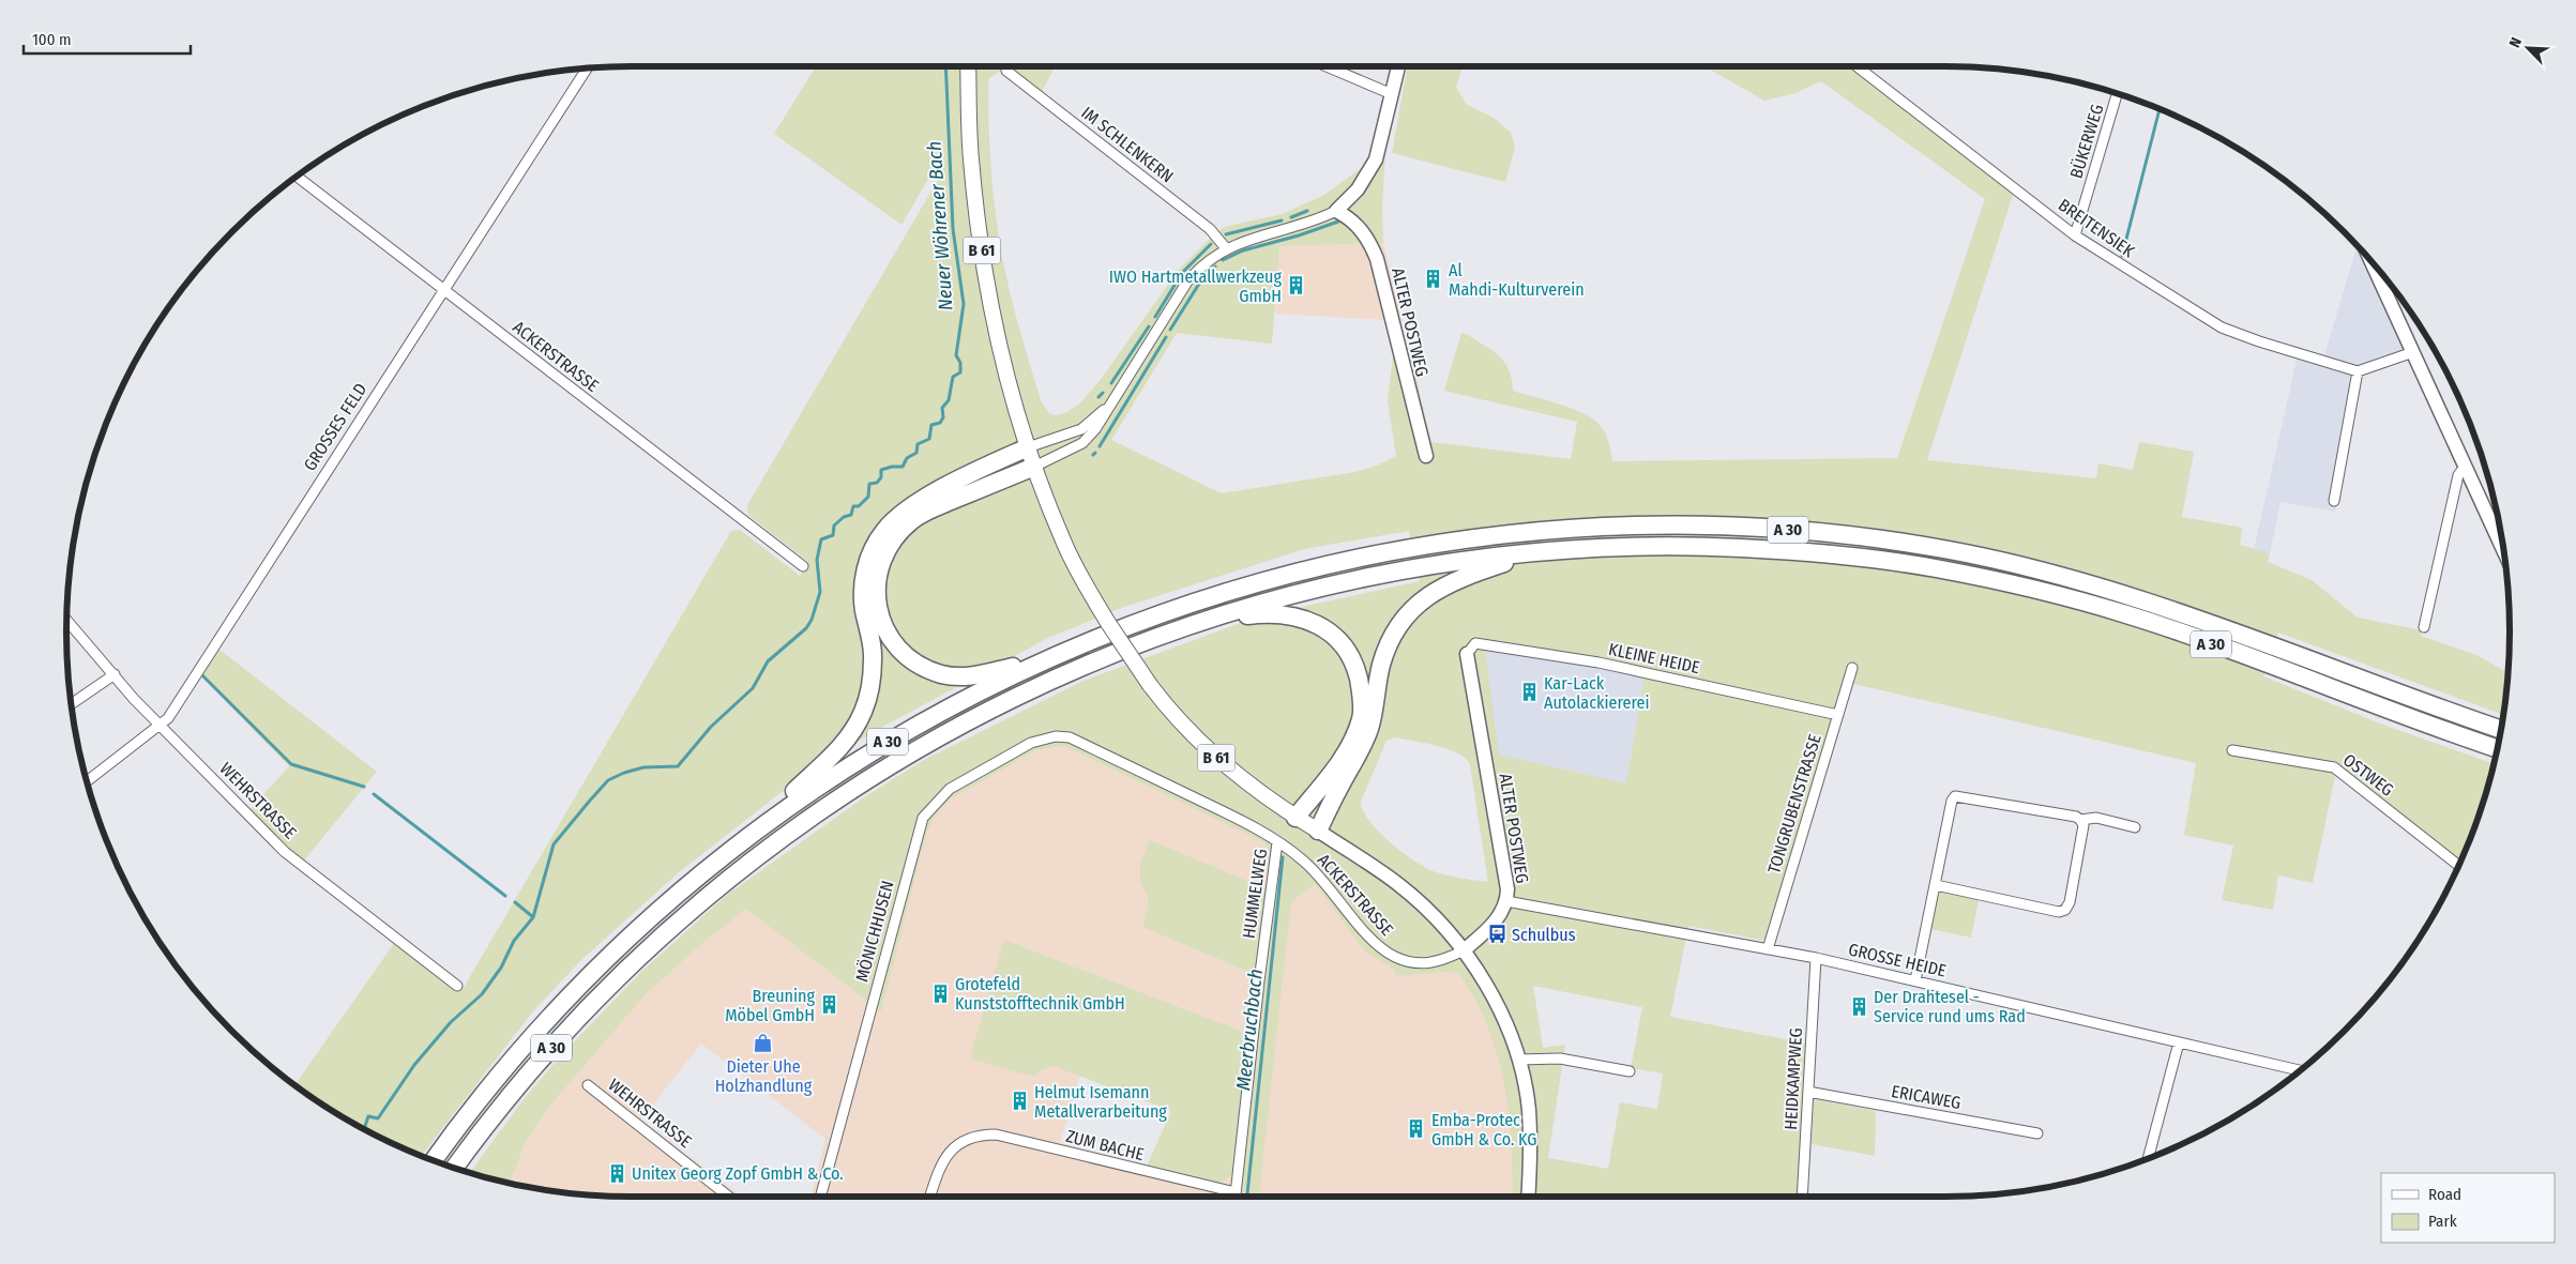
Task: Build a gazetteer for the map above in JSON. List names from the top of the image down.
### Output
{
  "streets": {
    "highway": ["A 30"],
    "main road": ["B 61"],
    "street": [
      "BÜKERWEG",
      "IM SCHLENKERN",
      "BREITENSIEK",
      "ALTER POSTWEG",
      "ACKERSTRASSE",
      "GROSSES FELD",
      "KLEINE HEIDE",
      "OSTWEG",
      "WEHRSTRASSE",
      "TONGRUBENSTRASSE",
      "HUMMELWEG",
      "MÖNICHHUSEN",
      "GROSSE HEIDE",
      "HEIDKAMPWEG",
      "ERICAWEG",
      "ZUM BACHE"
    ]
  },
  "crossings": [
    ["BÜKERWEG", "BREITENSIEK"],
    ["ALTER POSTWEG", "ACKERSTRASSE"],
    ["ALTER POSTWEG", "KLEINE HEIDE"],
    ["ALTER POSTWEG", "GROSSE HEIDE"],
    ["ACKERSTRASSE", "GROSSES FELD"],
    ["ACKERSTRASSE", "HUMMELWEG"],
    ["ACKERSTRASSE", "MÖNICHHUSEN"],
    ["GROSSES FELD", "WEHRSTRASSE"],
    ["KLEINE HEIDE", "TONGRUBENSTRASSE"],
    ["TONGRUBENSTRASSE", "GROSSE HEIDE"],
    ["HUMMELWEG", "ZUM BACHE"],
    ["GROSSE HEIDE", "HEIDKAMPWEG"],
    ["HEIDKAMPWEG", "ERICAWEG"]
  ],
  "water": ["Neuer Wöhrener Bach", "Meerbruchbach"],
  "places": {
    "building": [
      "Al Mahdi-Kulturverein",
      "IWO Hartmetallwerkzeug GmbH",
      "Kar-Lack Autolackiererei",
      "Grotefeld Kunststofftechnik GmbH",
      "Breuning Möbel GmbH",
      "Der Drahtesel - Service rund ums Rad",
      "Helmut Isemann Metallverarbeitung",
      "Emba-Protec GmbH & Co. KG",
      "Unitex Georg Zopf GmbH & Co."
    ],
    "bus stop": ["Schulbus"],
    "shop": ["Dieter Uhe Holzhandlung"]
  },
  "legend": ["Road", "Park"],
  "scale_bar": "100 m",
  "north": "top left"
}
